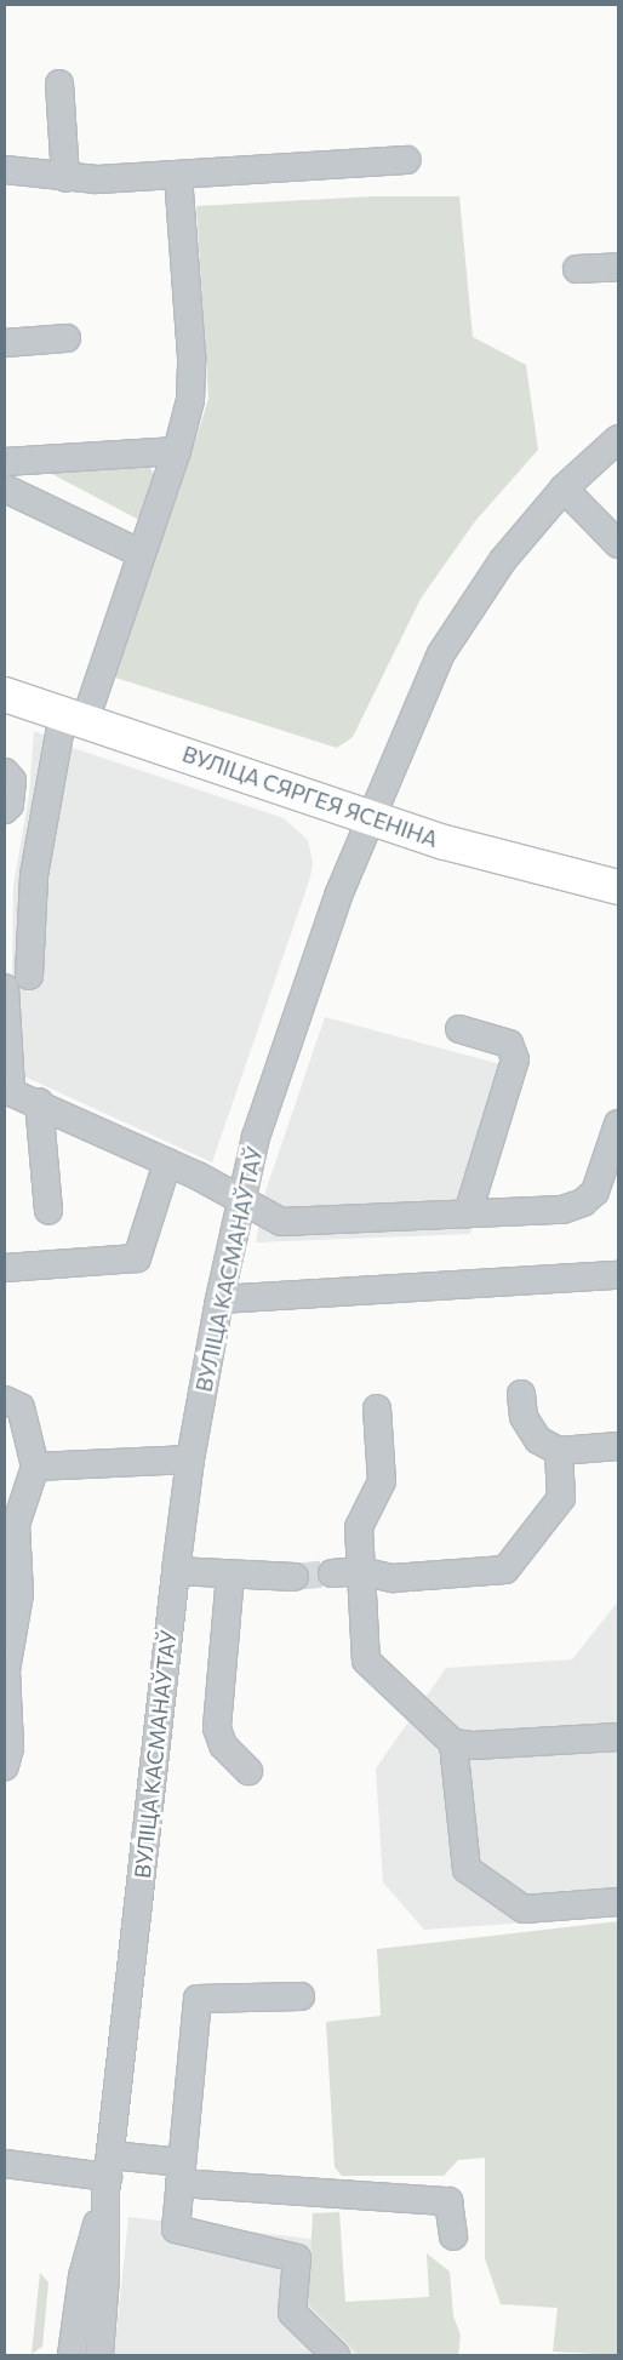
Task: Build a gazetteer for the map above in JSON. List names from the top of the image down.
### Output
{
  "streets": {
    "main road": ["ВУЛІЦА СЯРГЕЯ ЯСЕНІНА"],
    "street": ["ВУЛІЦА КАСМАНАЎТАЎ"]
  },
  "crossings": [
    ["ВУЛІЦА СЯРГЕЯ ЯСЕНІНА", "ВУЛІЦА КАСМАНАЎТАЎ"]
  ]
}
